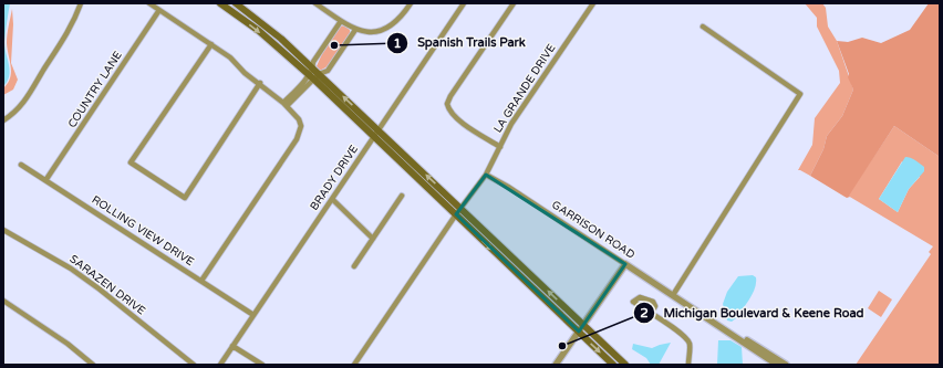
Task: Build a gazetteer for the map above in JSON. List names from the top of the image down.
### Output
{
  "streets": {
    "street": [
      "LA GRANDE DRIVE",
      "COUNTRY LANE",
      "BRADY DRIVE",
      "GARRISON ROAD",
      "ROLLING VIEW DRIVE",
      "SARAZEN DRIVE"
    ]
  },
  "crossings": [
    ["LA GRANDE DRIVE", "GARRISON ROAD"],
    ["COUNTRY LANE", "ROLLING VIEW DRIVE"],
    ["BRADY DRIVE", "ROLLING VIEW DRIVE"]
  ],
  "places": ["Spanish Trails Park", "Michigan Boulevard & Keene Road"]
}
